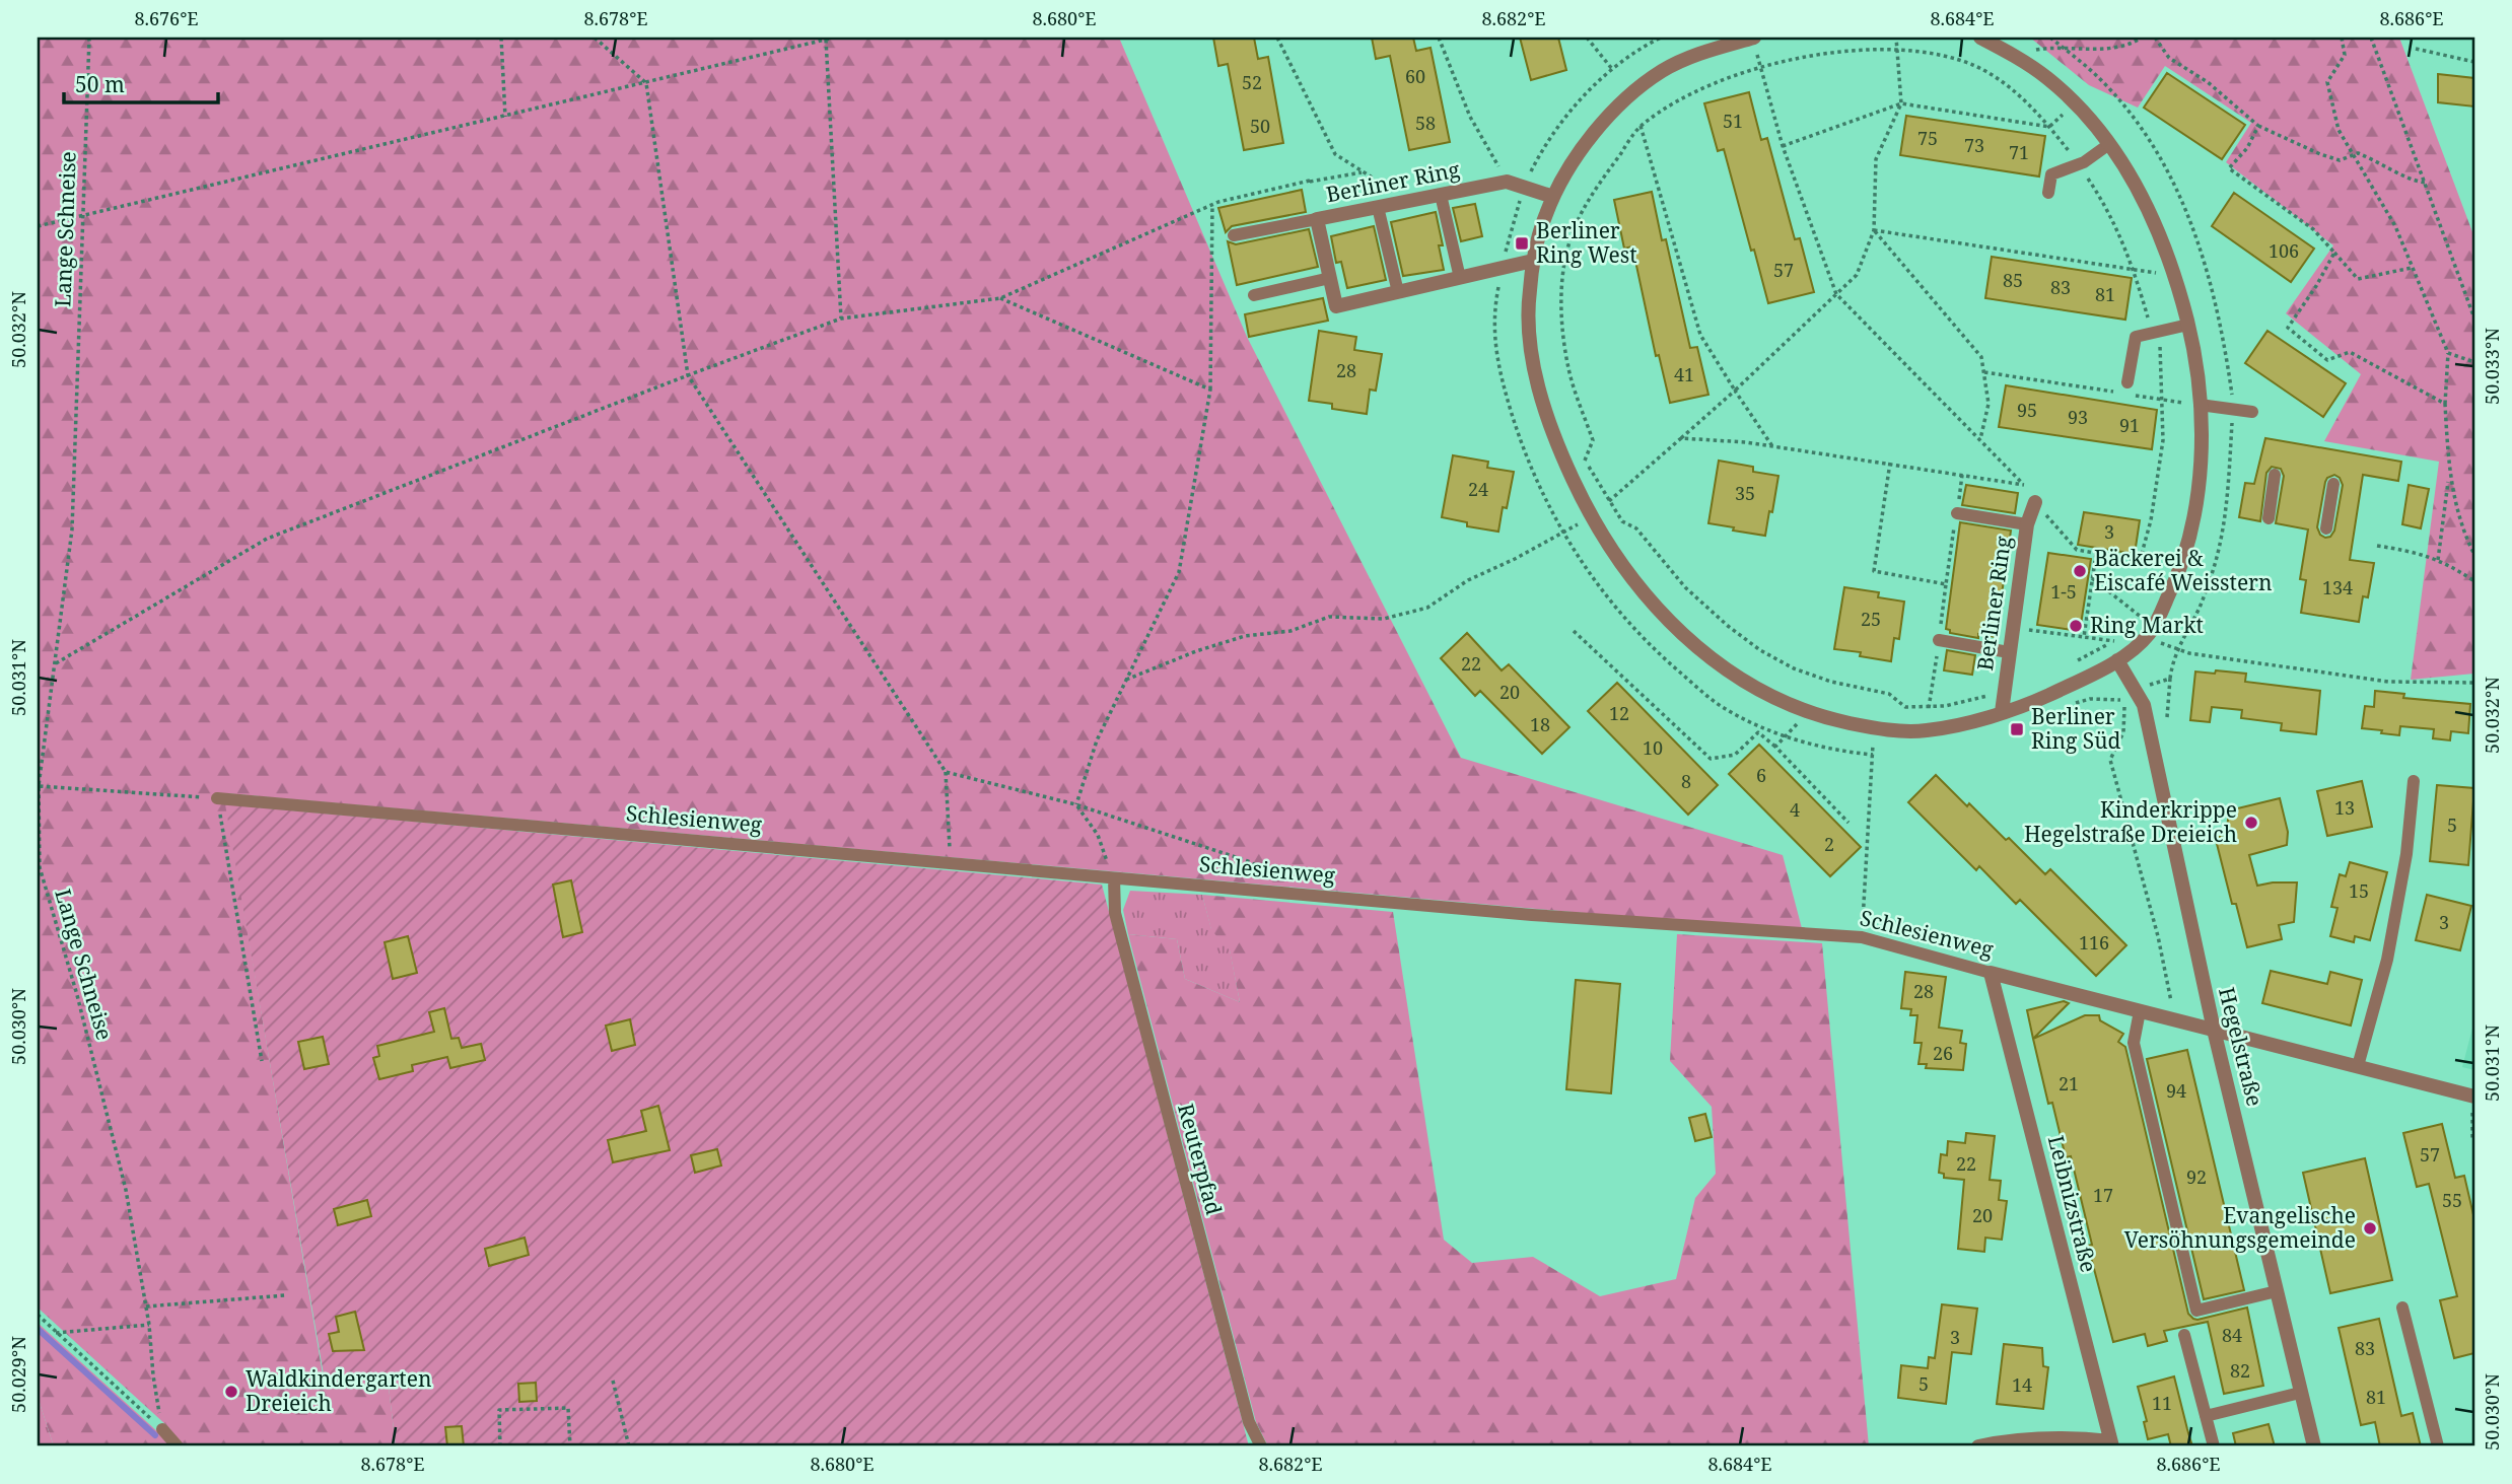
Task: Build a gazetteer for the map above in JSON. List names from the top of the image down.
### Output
{
  "streets": {
    "street": [
      "Berliner Ring",
      "Schlesienweg",
      "Hegelstraße",
      "Leibnizstraße"
    ],
    "lane": ["Reuterpfad"],
    "path": ["Lange Schneise"]
  },
  "crossings": [
    ["Schlesienweg", "Hegelstraße"],
    ["Schlesienweg", "Reuterpfad"],
    ["Schlesienweg", "Leibnizstraße"]
  ],
  "places": {
    "transit": ["Berliner Ring West", "Berliner Ring Süd"],
    "other": [
      "Bäckerei & Eiscafé Weisstern",
      "Ring Markt",
      "Kinderkrippe Hegelstraße Dreieich",
      "Evangelische Versöhnungsgemeinde",
      "Waldkindergarten Dreieich"
    ]
  },
  "house_numbers": [
    "60",
    "52",
    "51",
    "58",
    "50",
    "75",
    "73",
    "71",
    "106",
    "57",
    "85",
    "83",
    "81",
    "28",
    "41",
    "95",
    "93",
    "91",
    "24",
    "35",
    "3",
    "134",
    "1-5",
    "25",
    "22",
    "20",
    "12",
    "18",
    "10",
    "6",
    "8",
    "13",
    "4",
    "5",
    "2",
    "15",
    "3",
    "116",
    "28",
    "26",
    "21",
    "94",
    "57",
    "22",
    "92",
    "17",
    "55",
    "20",
    "84",
    "3",
    "83",
    "82",
    "5",
    "14",
    "81",
    "11"
  ],
  "scale_bar": "50 m",
  "coordinates": [
    "8.676°E",
    "8.678°E",
    "8.680°E",
    "8.682°E",
    "8.684°E",
    "8.686°E",
    "50.032°N",
    "50.033°N",
    "50.031°N",
    "50.030°N",
    "50.029°N"
  ]
}
